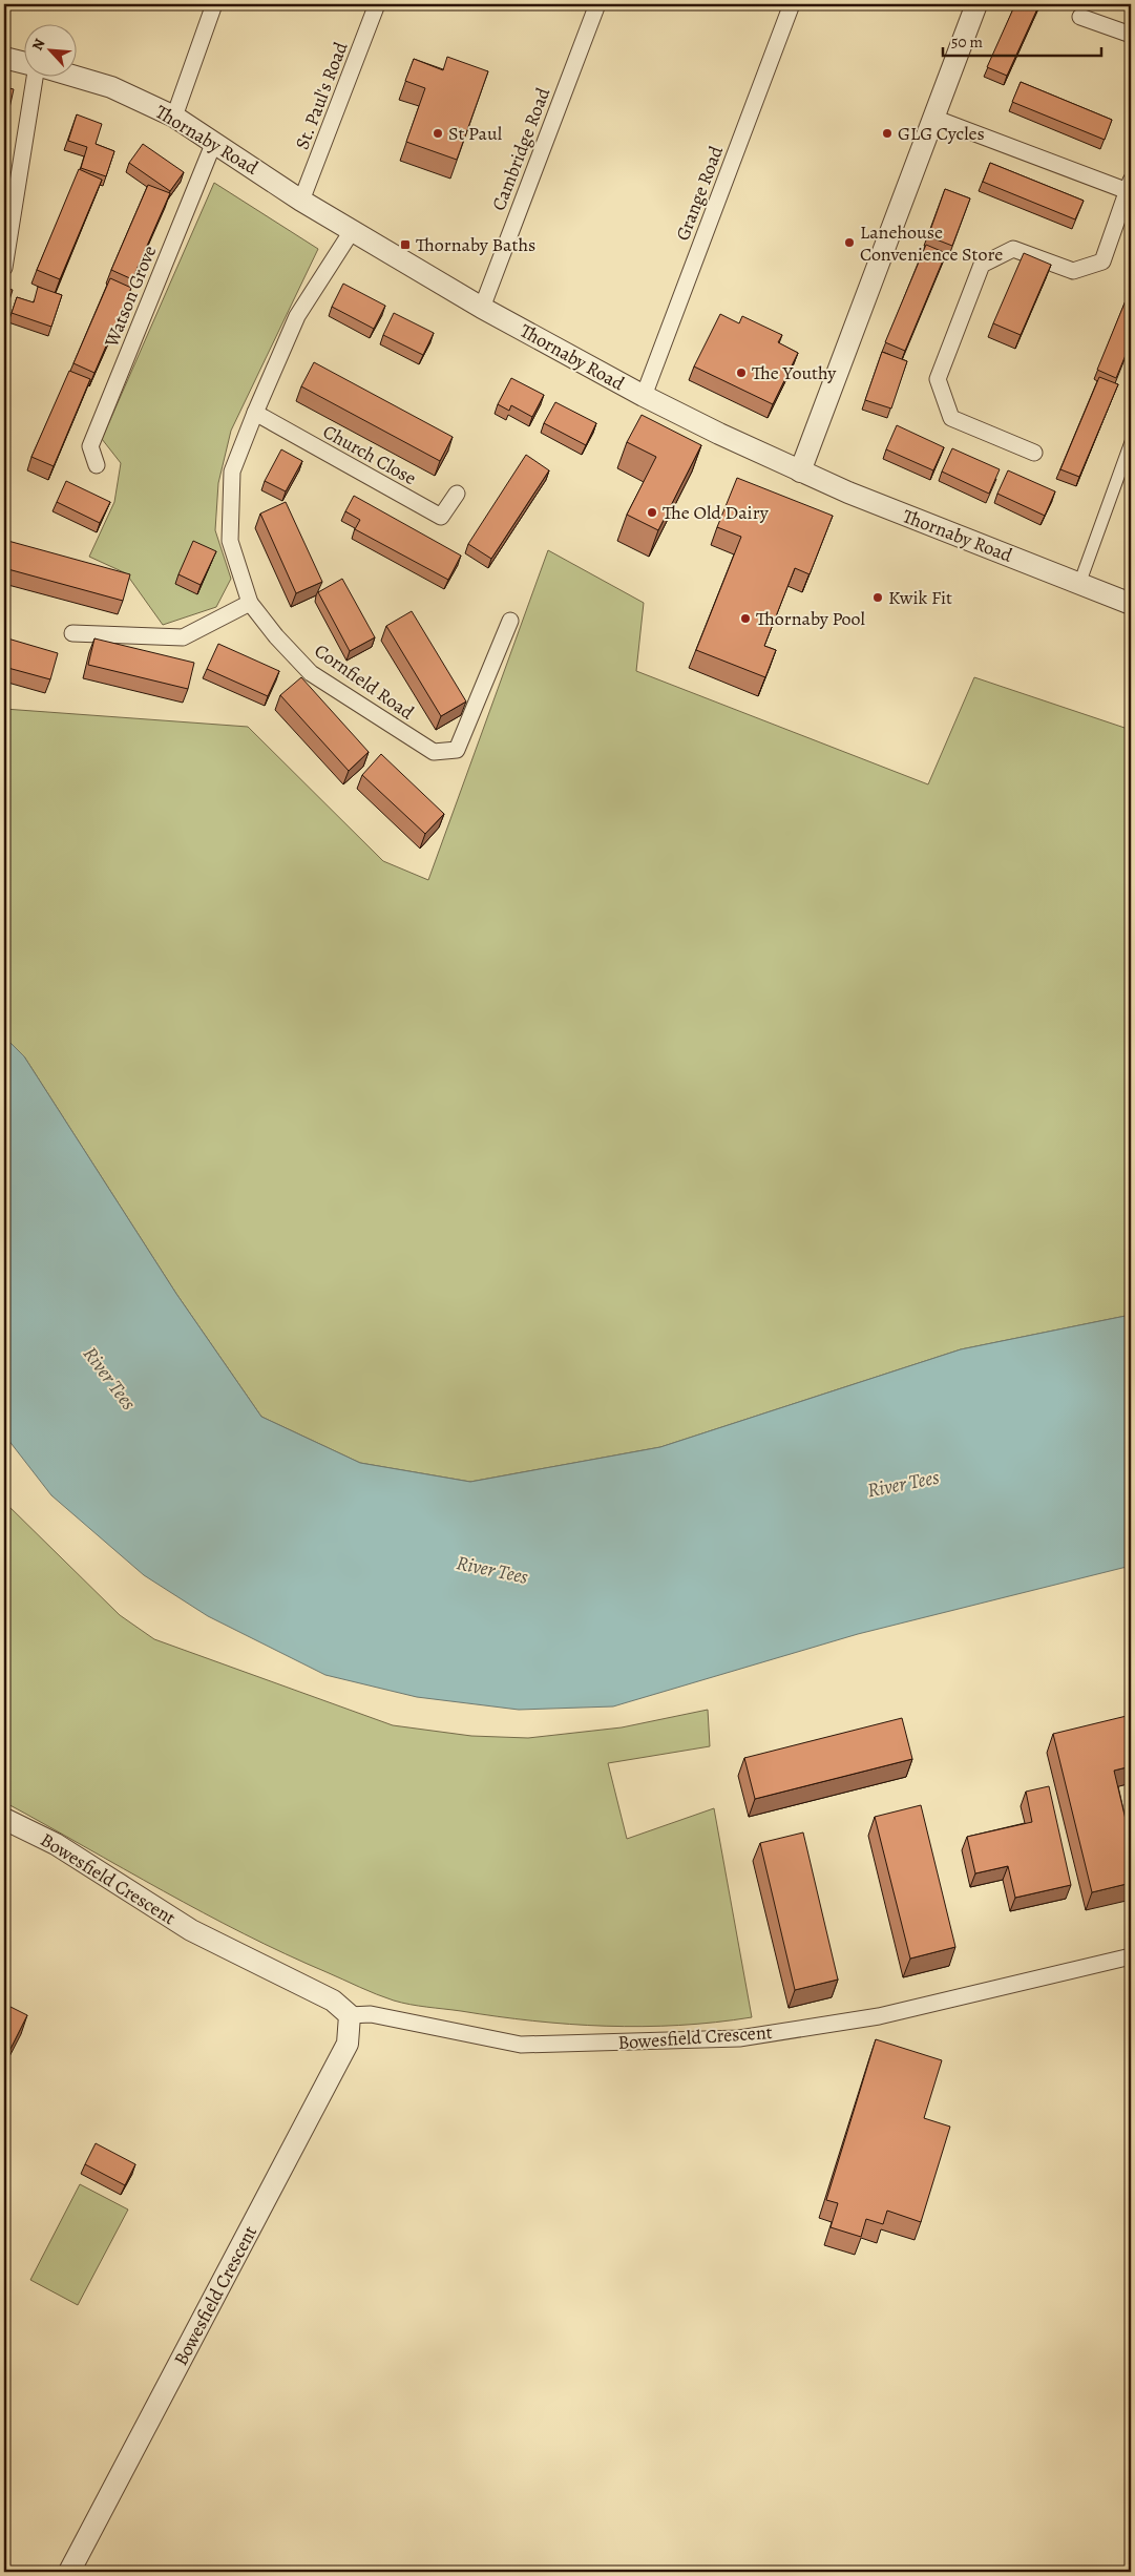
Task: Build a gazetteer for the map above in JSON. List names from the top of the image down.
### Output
{
  "streets": {
    "street": [
      "St. Paul's Road",
      "Thornaby Road",
      "Cambridge Road",
      "Grange Road",
      "Watson Grove",
      "Church Close",
      "Cornfield Road",
      "Bowesfield Crescent"
    ]
  },
  "crossings": [
    ["St. Paul's Road", "Thornaby Road"],
    ["Thornaby Road", "Cambridge Road"],
    ["Thornaby Road", "Grange Road"],
    ["Thornaby Road", "Watson Grove"],
    ["Thornaby Road", "Cornfield Road"],
    ["Church Close", "Cornfield Road"]
  ],
  "water": ["River Tees"],
  "places": {
    "other": [
      "St Paul",
      "GLG Cycles",
      "Lanehouse Convenience Store",
      "The Youthy",
      "The Old Dairy",
      "Kwik Fit",
      "Thornaby Pool"
    ],
    "transit": ["Thornaby Baths"]
  },
  "scale_bar": "50 m",
  "north": "top left"
}
